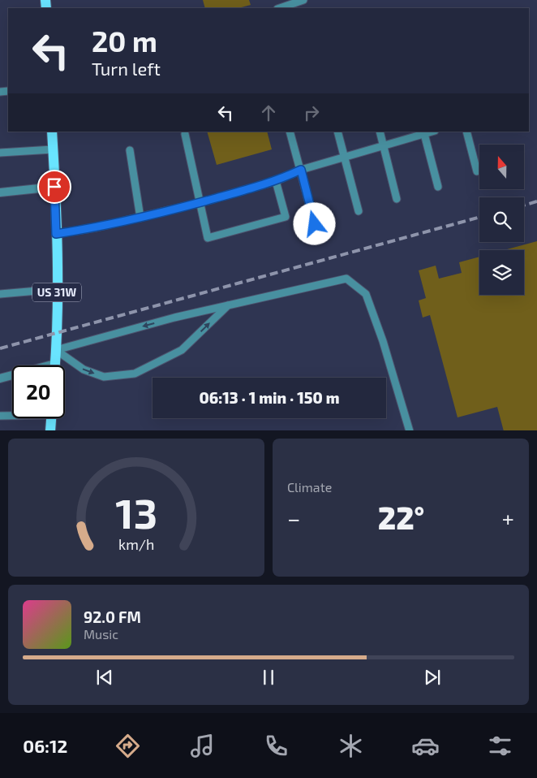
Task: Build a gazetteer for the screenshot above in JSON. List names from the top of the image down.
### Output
{
  "streets": {
    "main road": ["US 31W"]
  },
  "north": "top",
  "page": {
    "turn": ["20 m", "Turn left"],
    "limit": "20",
    "trip": "06:13 · 1 min · 150 m",
    "tile": "Climate",
    "heat": ["−", "22°", "+"],
    "song": ["92.0 FM", "Music"],
    "tabs": "06:12",
    "gauge": ["13", "km/h"]
  }
}
